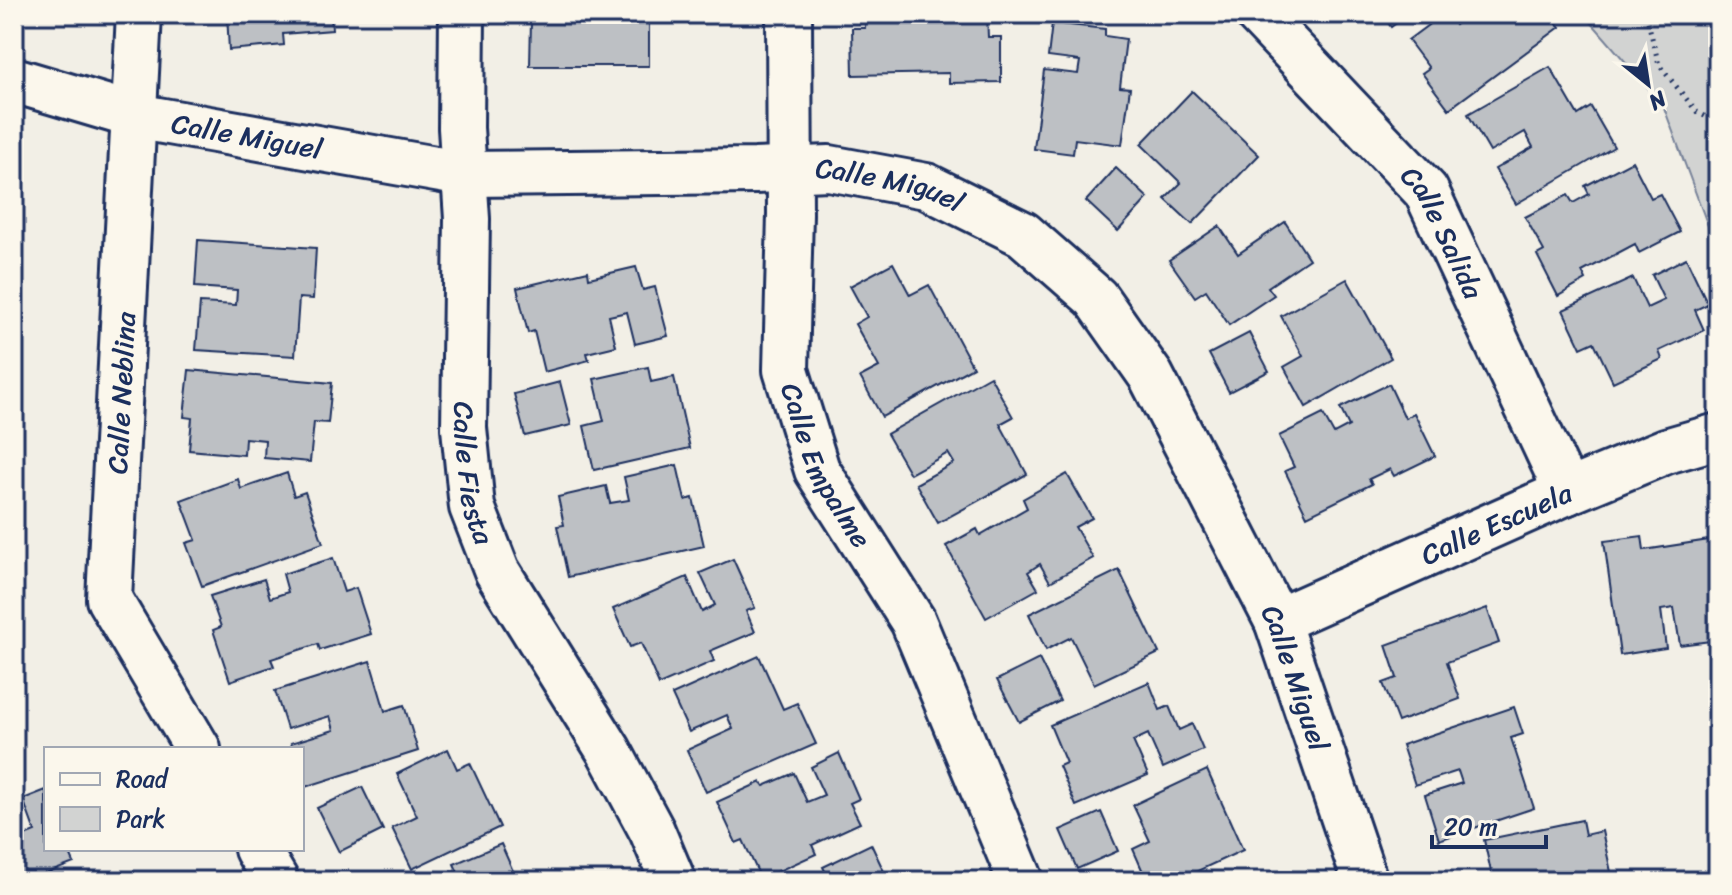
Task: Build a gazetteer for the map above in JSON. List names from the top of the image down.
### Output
{
  "streets": {
    "street": [
      "Calle Miguel",
      "Calle Salida",
      "Calle Neblina",
      "Calle Empalme",
      "Calle Fiesta",
      "Calle Escuela"
    ]
  },
  "crossings": [
    ["Calle Miguel", "Calle Neblina"],
    ["Calle Miguel", "Calle Empalme"],
    ["Calle Miguel", "Calle Fiesta"],
    ["Calle Miguel", "Calle Escuela"],
    ["Calle Salida", "Calle Escuela"]
  ],
  "legend": ["Road", "Park"],
  "scale_bar": "20 m",
  "north": "bottom right"
}
